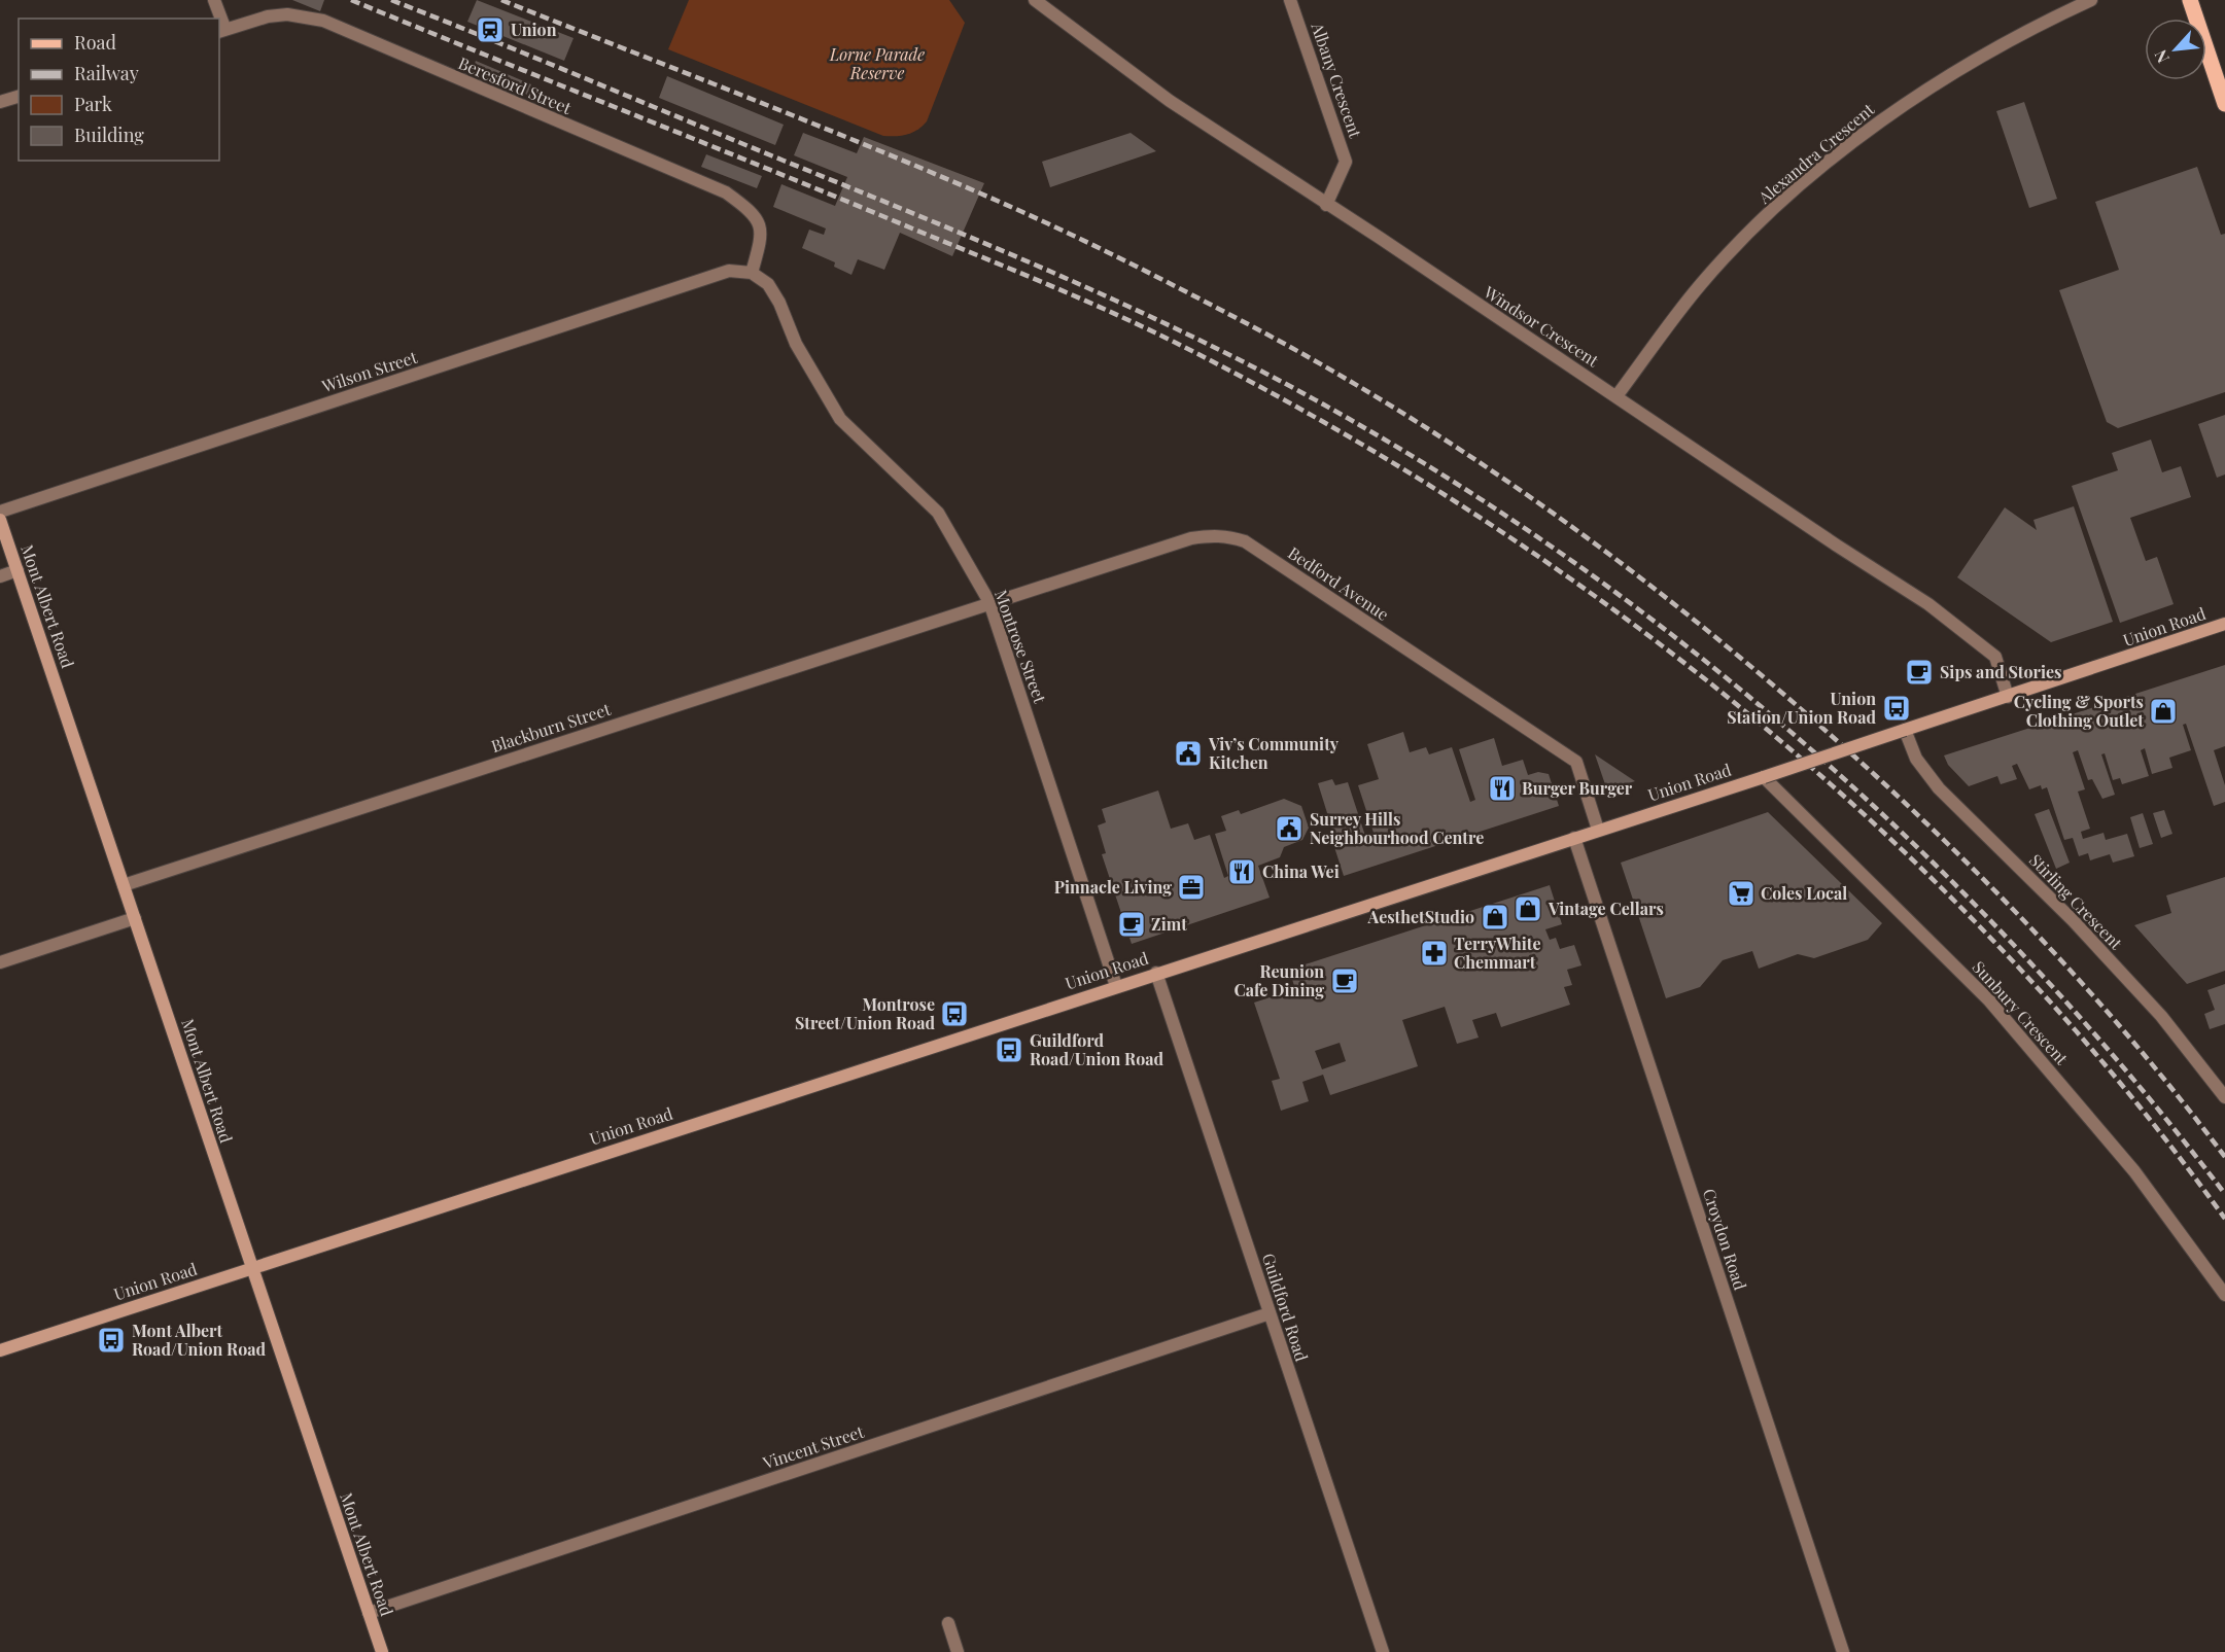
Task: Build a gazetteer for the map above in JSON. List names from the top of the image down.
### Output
{
  "streets": {
    "main road": ["Mont Albert Road", "Union Road"],
    "street": [
      "Albany Crescent",
      "Beresford Street",
      "Alexandra Crescent",
      "Windsor Crescent",
      "Wilson Street",
      "Bedford Avenue",
      "Montrose Street",
      "Blackburn Street",
      "Stirling Crescent",
      "Sunbury Crescent",
      "Croydon Road",
      "Guildford Road",
      "Vincent Street"
    ]
  },
  "crossings": [
    ["Albany Crescent", "Windsor Crescent"],
    ["Beresford Street", "Wilson Street"],
    ["Beresford Street", "Montrose Street"],
    ["Alexandra Crescent", "Windsor Crescent"],
    ["Windsor Crescent", "Union Road"],
    ["Wilson Street", "Montrose Street"],
    ["Bedford Avenue", "Union Road"],
    ["Bedford Avenue", "Montrose Street"],
    ["Bedford Avenue", "Blackburn Street"],
    ["Mont Albert Road", "Union Road"],
    ["Mont Albert Road", "Blackburn Street"],
    ["Mont Albert Road", "Vincent Street"],
    ["Union Road", "Montrose Street"],
    ["Union Road", "Stirling Crescent"],
    ["Union Road", "Sunbury Crescent"],
    ["Union Road", "Croydon Road"],
    ["Union Road", "Guildford Road"],
    ["Montrose Street", "Blackburn Street"],
    ["Guildford Road", "Vincent Street"]
  ],
  "parks": ["Lorne Parade Reserve"],
  "places": {
    "station": ["Union"],
    "cafe": ["Sips and Stories", "Zimt", "Reunion Cafe Dining"],
    "bus stop": [
      "Union Station/Union Road",
      "Montrose Street/Union Road",
      "Guildford Road/Union Road",
      "Mont Albert Road/Union Road"
    ],
    "shop": ["Cycling & Sports Clothing Outlet", "Vintage Cellars", "AesthetStudio"],
    "public building": ["Viv’s Community Kitchen", "Surrey Hills Neighbourhood Centre"],
    "restaurant": ["Burger Burger", "China Wei"],
    "office": ["Pinnacle Living"],
    "supermarket": ["Coles Local"],
    "pharmacy": ["TerryWhite Chemmart"]
  },
  "legend": [
    "Road",
    "Railway",
    "Park",
    "Building"
  ],
  "north": "bottom left"
}
